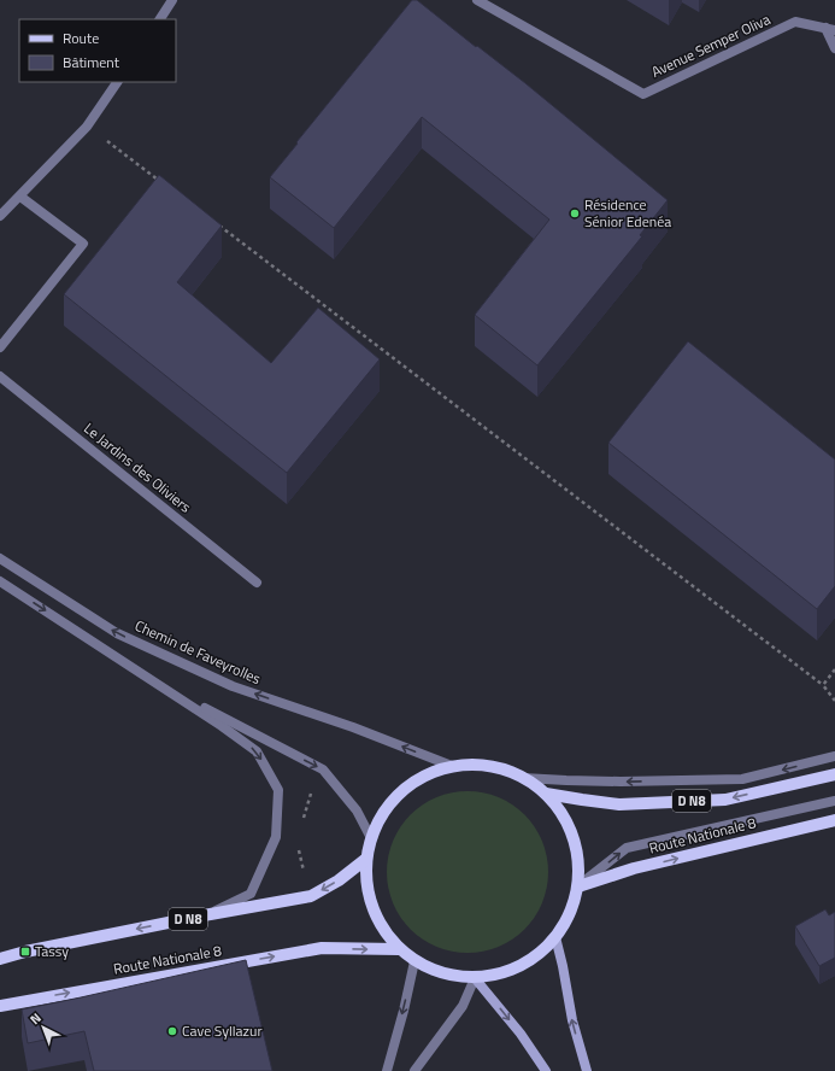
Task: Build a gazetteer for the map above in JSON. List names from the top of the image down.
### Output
{
  "streets": {
    "main road": ["D N8", "Route Nationale 8"],
    "street": ["Avenue Semper Oliva", "Le Jardins des Oliviers", "Chemin de Faveyrolles"]
  },
  "crossings": [
    ["D N8", "Route Nationale 8"]
  ],
  "places": {
    "other": ["Résidence Sénior Edenéa", "Cave Syllazur"],
    "transit": ["Tassy"]
  },
  "legend": ["Route", "Bâtiment"],
  "north": "top left"
}
